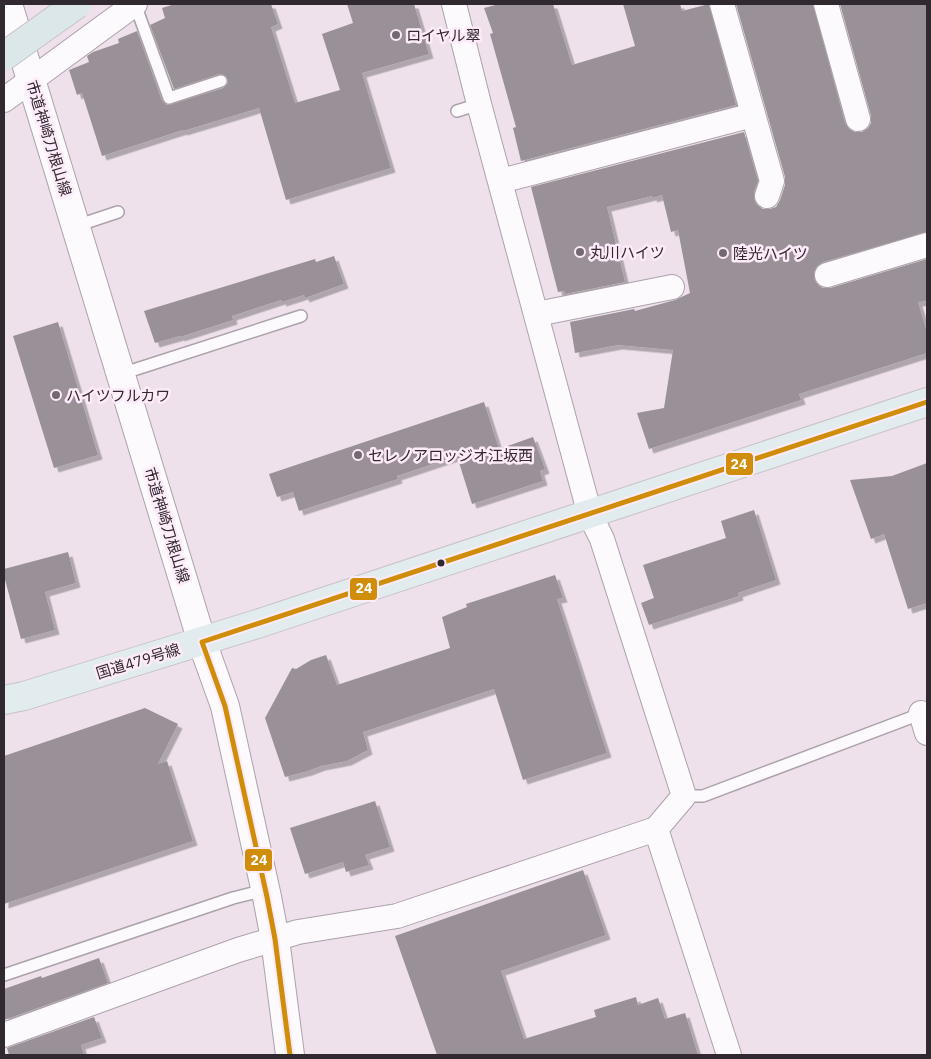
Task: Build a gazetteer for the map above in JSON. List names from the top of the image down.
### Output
{
  "streets": {
    "highway": ["国道479号線"],
    "street": ["市道神崎刀根山線"]
  },
  "crossings": [
    ["市道神崎刀根山線", "国道479号線"]
  ],
  "places": [
    "ロイヤル翠",
    "丸川ハイツ",
    "陸光ハイツ",
    "ハイツフルカワ",
    "セレノアロッジオ江坂西"
  ],
  "lines": ["transit line 24"]
}
